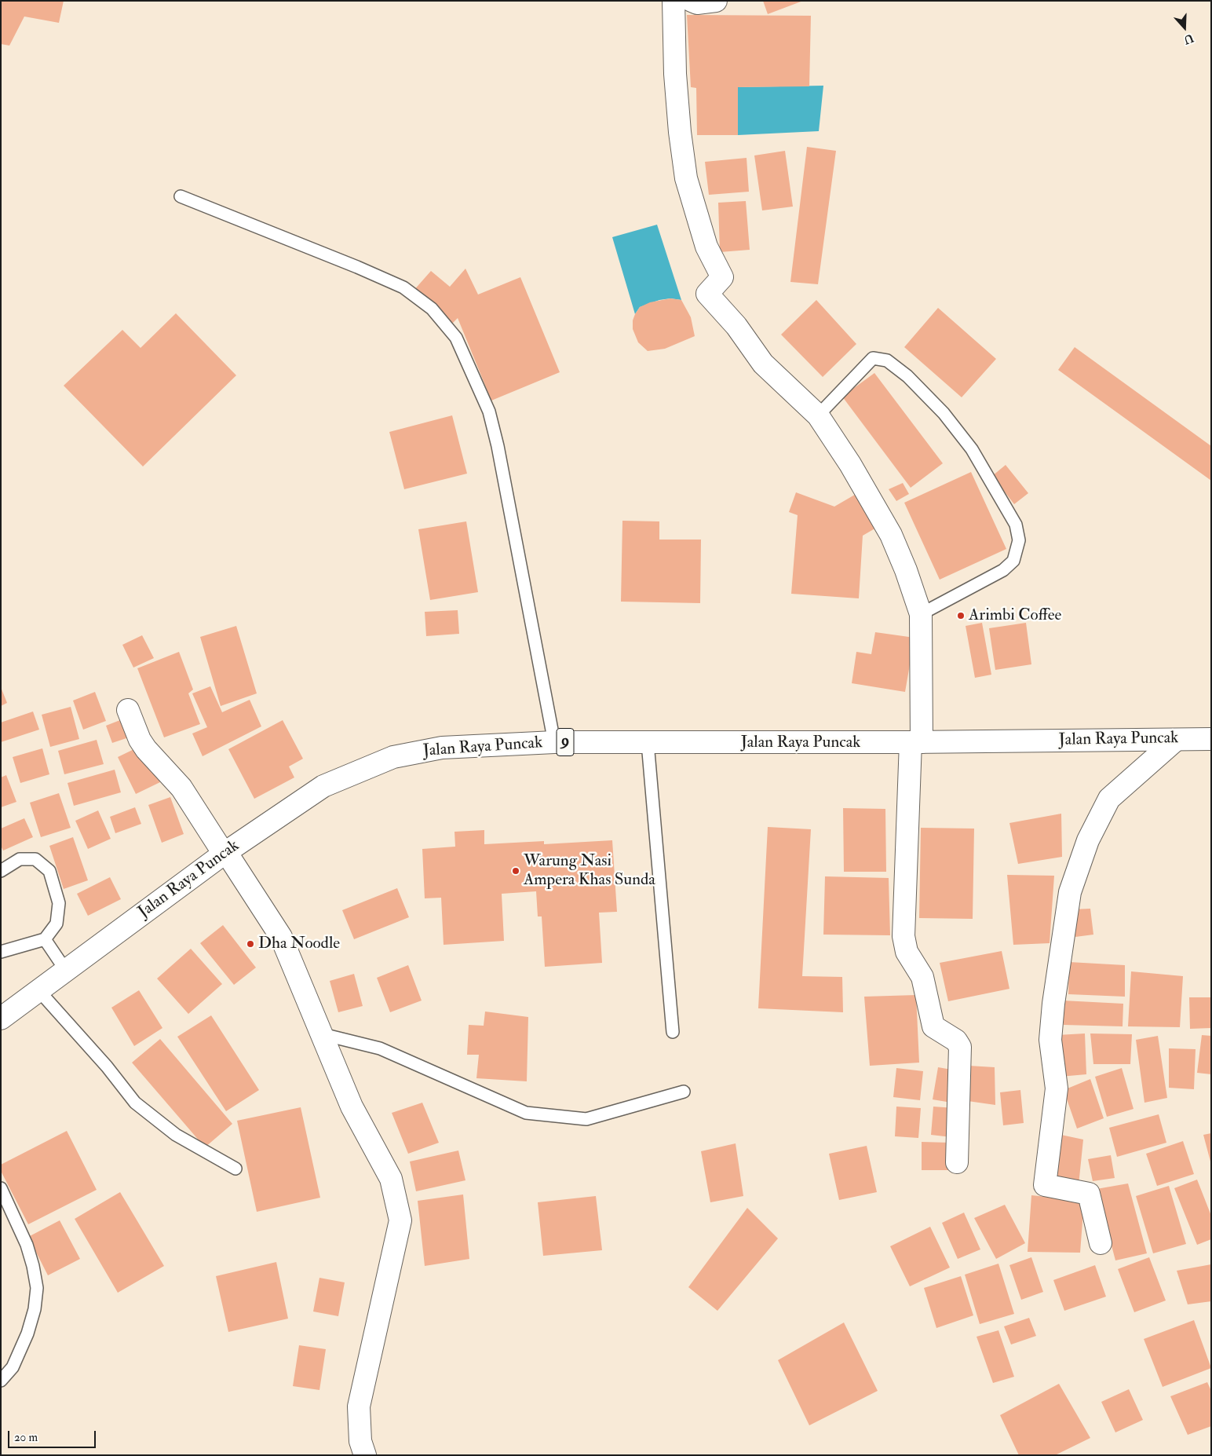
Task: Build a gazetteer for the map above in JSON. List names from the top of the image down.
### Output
{
  "streets": {
    "main road": ["Jalan Raya Puncak", "9"]
  },
  "places": ["Arimbi Coffee", "Warung Nasi Ampera Khas Sunda", "Dha Noodle"],
  "scale_bar": "20 m",
  "north": "bottom"
}
